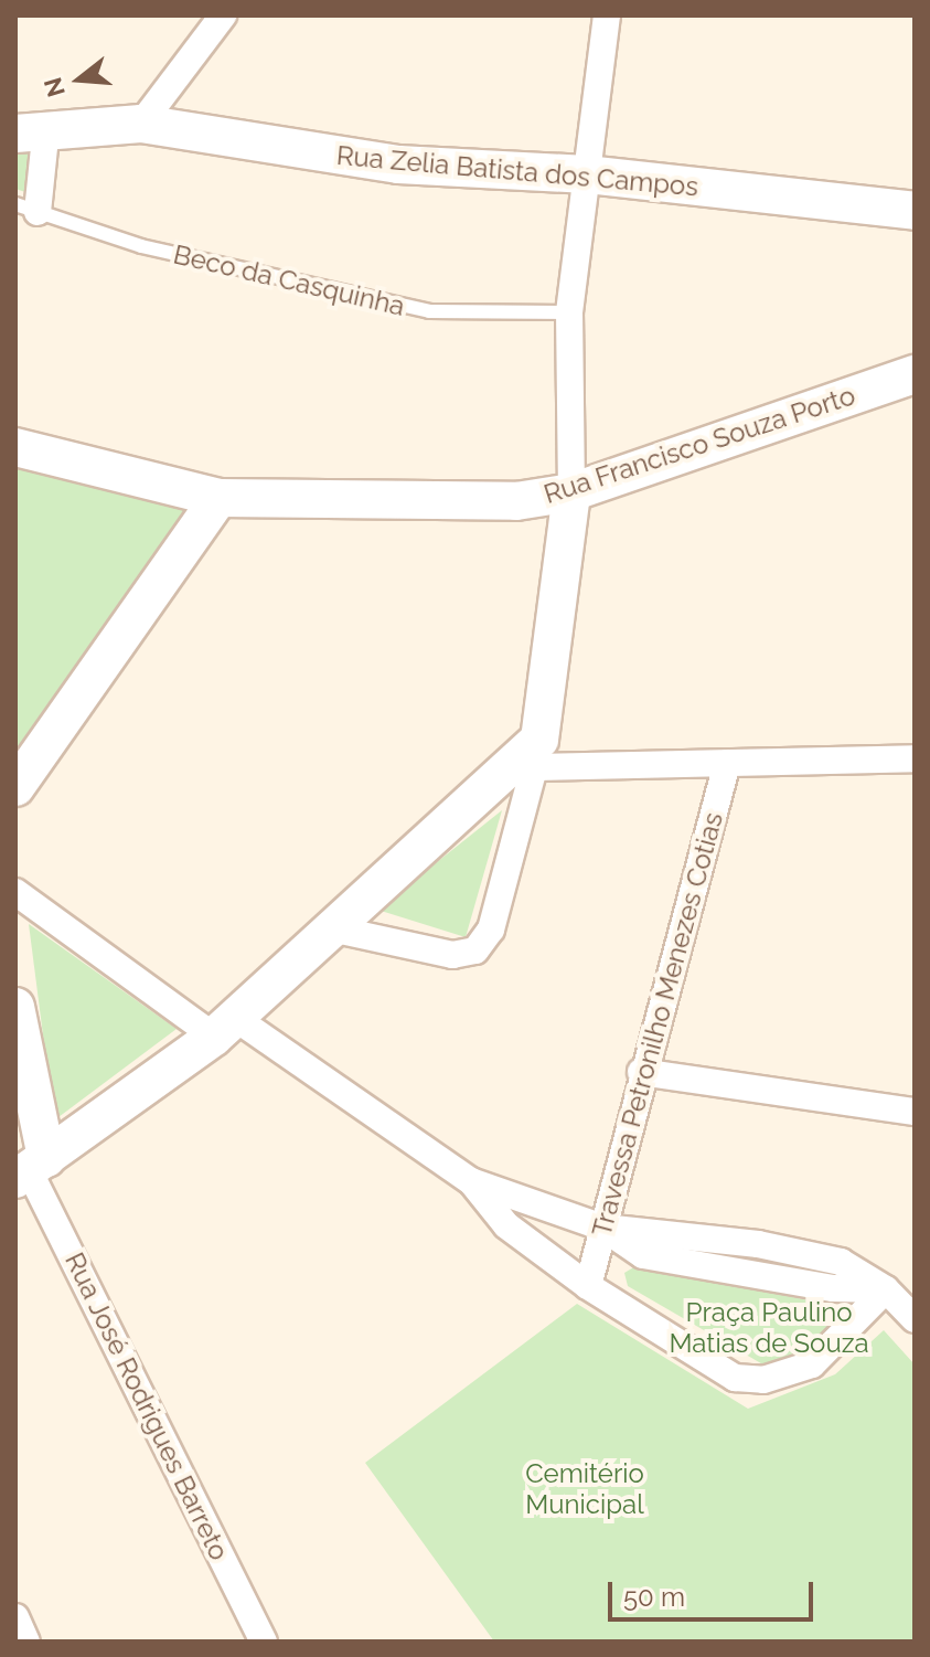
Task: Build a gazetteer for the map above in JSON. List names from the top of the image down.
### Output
{
  "streets": {
    "street": [
      "Rua Zelia Batista dos Campos",
      "Rua Francisco Souza Porto",
      "Travessa Petronilho Menezes Cotias",
      "Rua José Rodrigues Barreto"
    ],
    "lane": ["Beco da Casquinha"]
  },
  "parks": ["Praça Paulino Matias de Souza", "Cemitério Municipal"],
  "scale_bar": "50 m",
  "north": "left"
}
